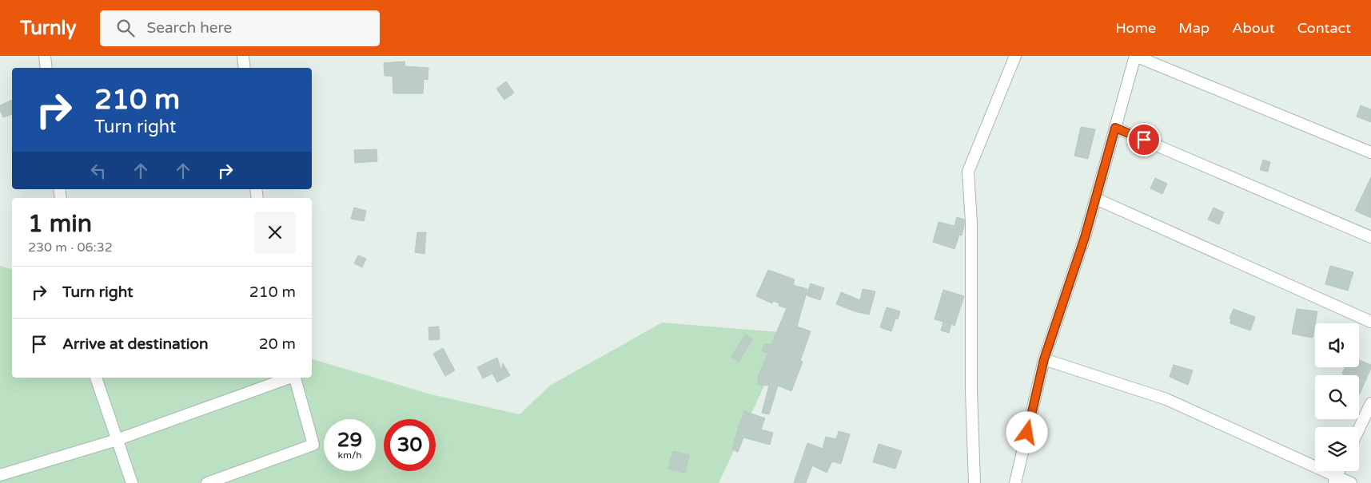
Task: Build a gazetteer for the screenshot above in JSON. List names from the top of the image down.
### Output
{
  "page": {
    "header": "Turnly",
    "search": "Search here",
    "nav": [
      "Home",
      "Map",
      "About",
      "Contact"
    ],
    "turn": ["210 m", "Turn right"],
    "heading": ["1 min", "230 m · 06:32"],
    "list": [
      {
        "name": "Turn right",
        "value": "210 m"
      },
      {
        "name": "Arrive at destination",
        "value": "20 m"
      }
    ],
    "speed": "29 km/h",
    "limit": "30"
  }
}
